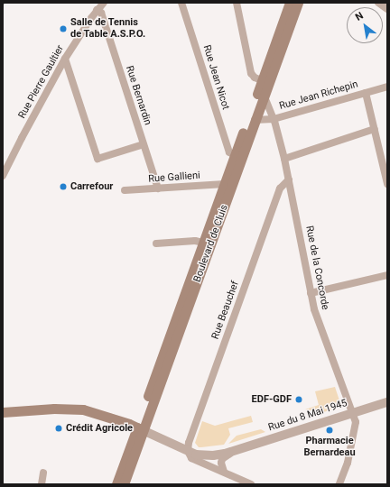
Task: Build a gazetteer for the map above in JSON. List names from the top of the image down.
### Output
{
  "streets": {
    "main road": ["Boulevard de Cluis"],
    "street": [
      "Rue Jean Nicot",
      "Rue Pierre Gaultier",
      "Rue Bernardin",
      "Rue Jean Richepin",
      "Rue Gallieni",
      "Rue de la Concorde",
      "Rue Beauchef",
      "Rue du 8 Mai 1945"
    ]
  },
  "crossings": [
    ["Rue Jean Nicot", "Boulevard de Cluis"],
    ["Rue Pierre Gaultier", "Rue Bernardin"],
    ["Rue Bernardin", "Rue Gallieni"],
    ["Rue Jean Richepin", "Boulevard de Cluis"],
    ["Rue Jean Richepin", "Rue de la Concorde"],
    ["Rue Gallieni", "Boulevard de Cluis"],
    ["Boulevard de Cluis", "Rue de la Concorde"],
    ["Boulevard de Cluis", "Rue du 8 Mai 1945"],
    ["Rue de la Concorde", "Rue Beauchef"],
    ["Rue de la Concorde", "Rue du 8 Mai 1945"],
    ["Rue Beauchef", "Rue du 8 Mai 1945"]
  ],
  "places": [
    "Salle de Tennis de Table A.S.P.O.",
    "Carrefour",
    "EDF-GDF",
    "Crédit Agricole",
    "Pharmacie Bernardeau"
  ],
  "north": "top left"
}
